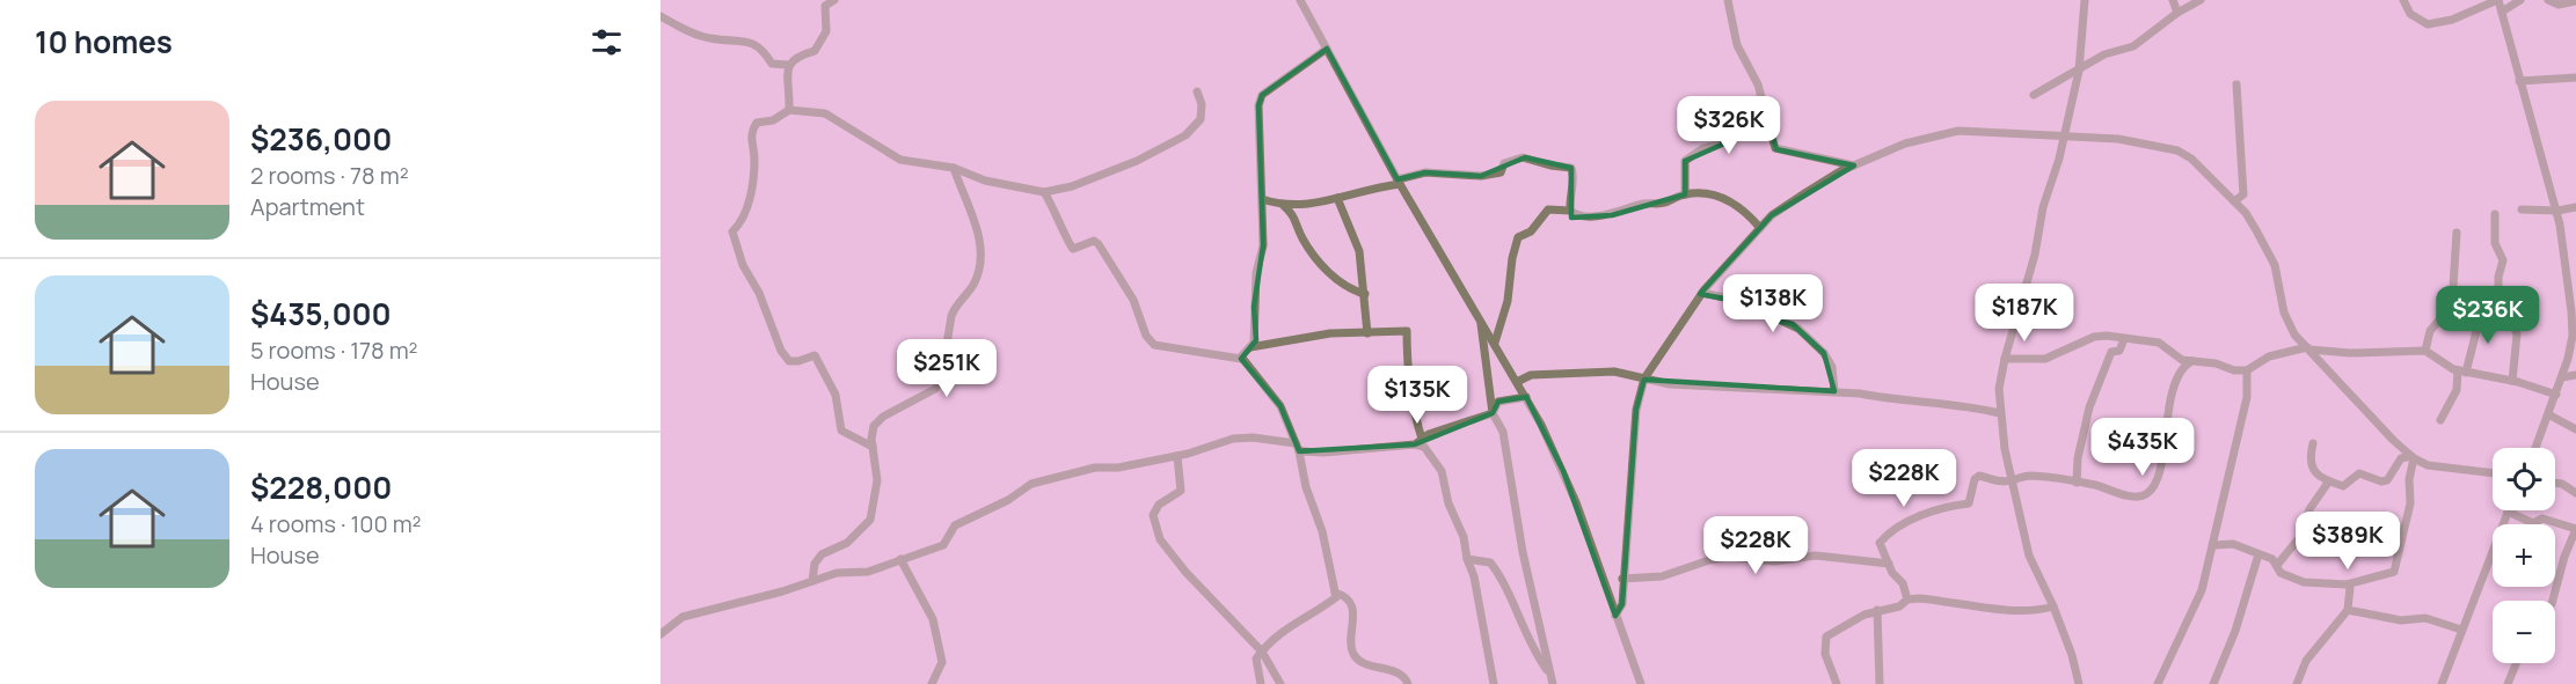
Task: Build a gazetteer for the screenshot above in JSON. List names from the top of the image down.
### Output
{
  "page": {
    "heading": "10 homes",
    "list": [
      {
        "name": "$236,000",
        "note": "2 rooms · 78 m² · Apartment"
      },
      {
        "name": "$435,000",
        "note": "5 rooms · 178 m² · House"
      },
      {
        "name": "$228,000",
        "note": "4 rooms · 100 m² · House"
      }
    ],
    "price": [
      "$326K",
      "$138K",
      "$187K",
      "$236K",
      "$251K",
      "$135K",
      "$435K",
      "$228K",
      "$389K",
      "$228K"
    ],
    "map_buttons": ["+", "−"]
  }
}
